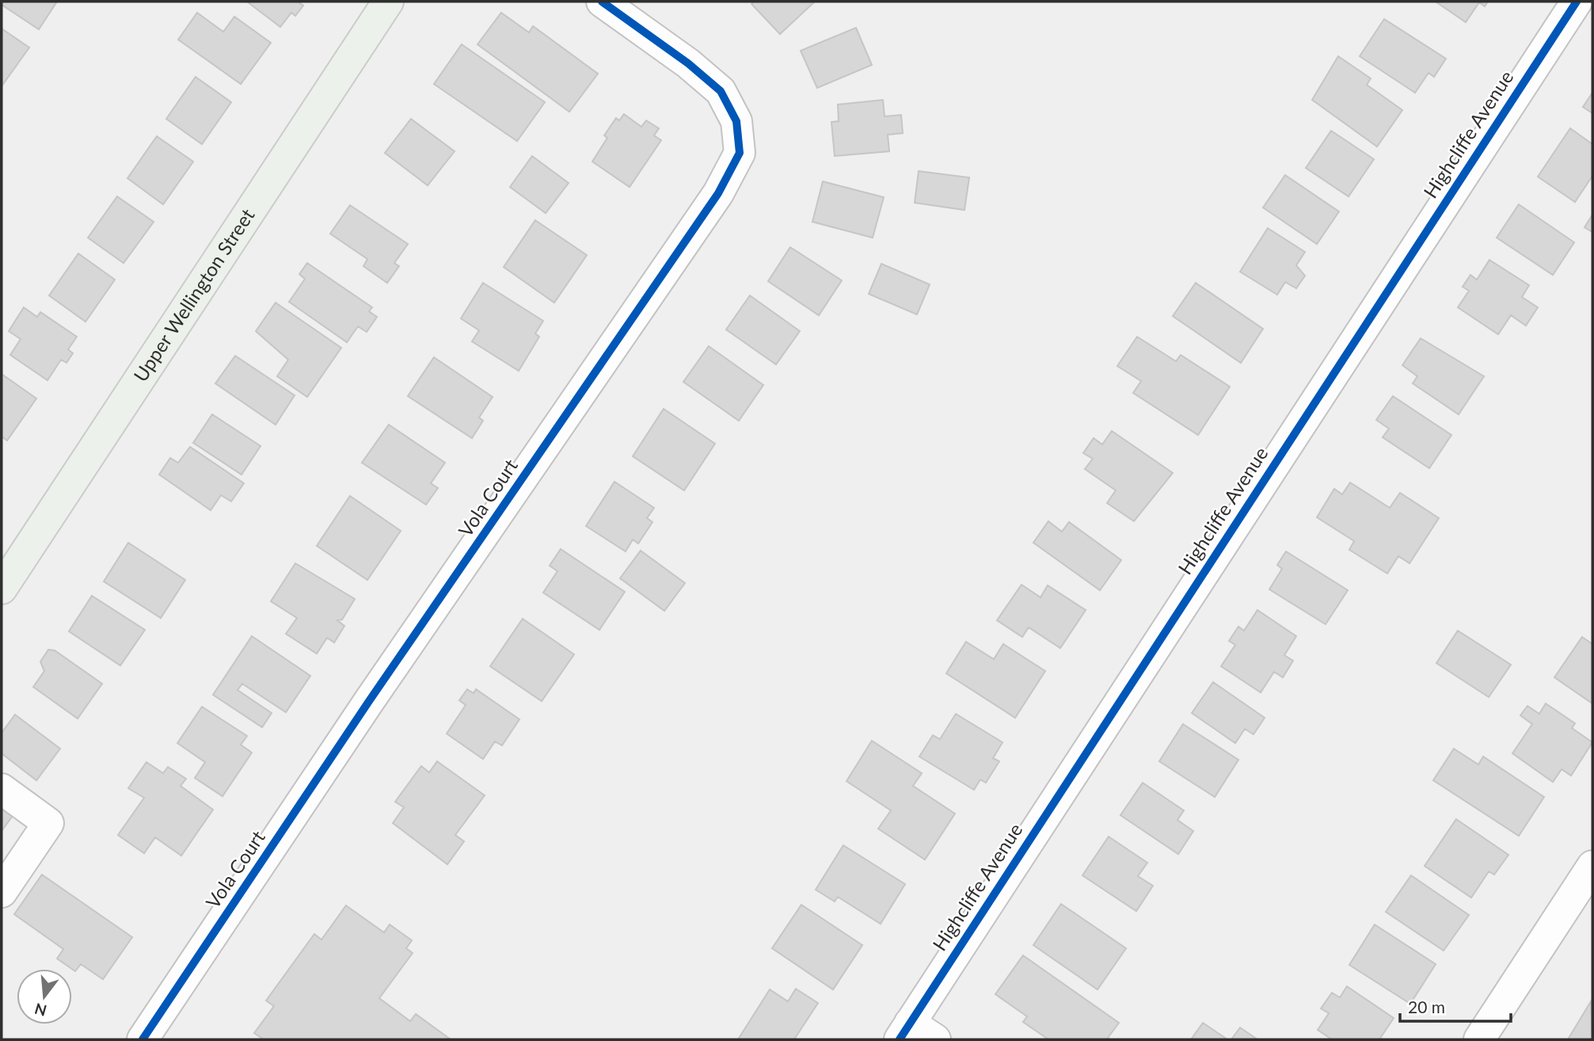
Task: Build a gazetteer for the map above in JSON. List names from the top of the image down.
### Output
{
  "streets": {
    "main road": ["Upper Wellington Street"],
    "street": ["Highcliffe Avenue", "Vola Court"]
  },
  "scale_bar": "20 m",
  "north": "bottom"
}
